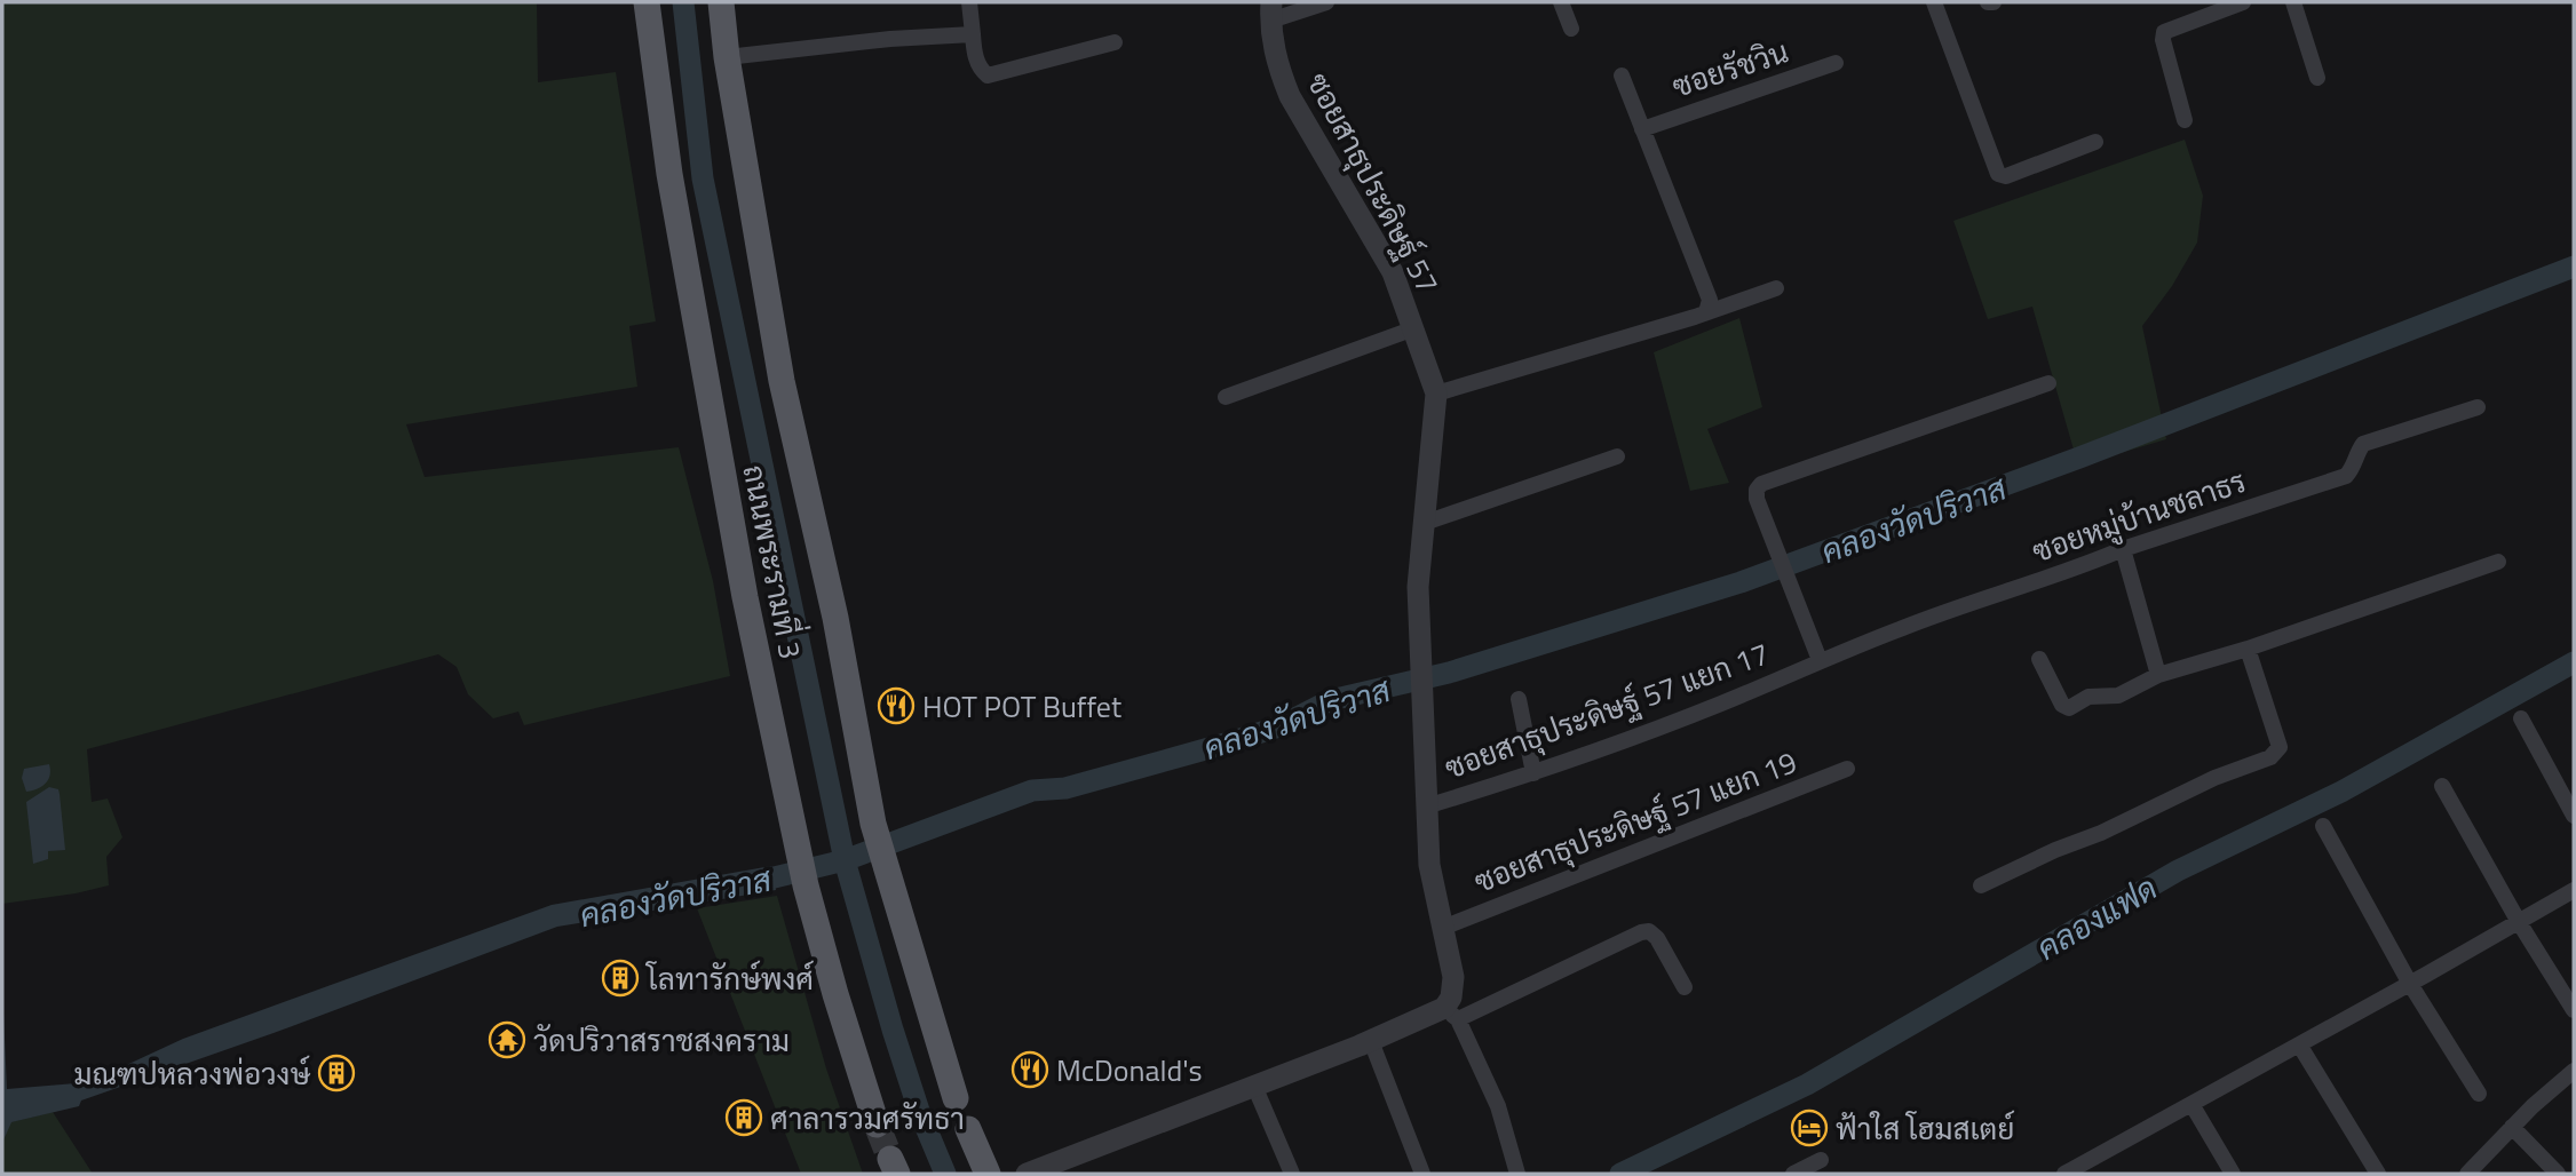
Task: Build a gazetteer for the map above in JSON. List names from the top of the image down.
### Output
{
  "streets": {
    "main road": ["ถนนพระรามที่ 3"],
    "street": [
      "ซอยรัชวิน",
      "ซอยสาธุประดิษฐ์ 57",
      "ซอยหมู่บ้านชลาธร",
      "ซอยสาธุประดิษฐ์ 57 แยก 17",
      "ซอยสาธุประดิษฐ์ 57 แยก 19"
    ]
  },
  "crossings": [
    ["ซอยสาธุประดิษฐ์ 57", "ซอยสาธุประดิษฐ์ 57 แยก 17"],
    ["ซอยสาธุประดิษฐ์ 57", "ซอยสาธุประดิษฐ์ 57 แยก 19"],
    ["ซอยหมู่บ้านชลาธร", "ซอยสาธุประดิษฐ์ 57 แยก 17"]
  ],
  "water": ["คลองวัดปริวาส", "คลองแฟด"],
  "places": {
    "restaurant": ["HOT POT Buffet", "McDonald's"],
    "building": ["โลทารักษ์พงศ์", "มณฑปหลวงพ่อวงษ์", "ศาลารวมศรัทธา"],
    "temple": ["วัดปริวาสราชสงคราม"],
    "hotel": ["ฟ้าใส โฮมสเตย์"]
  }
}
